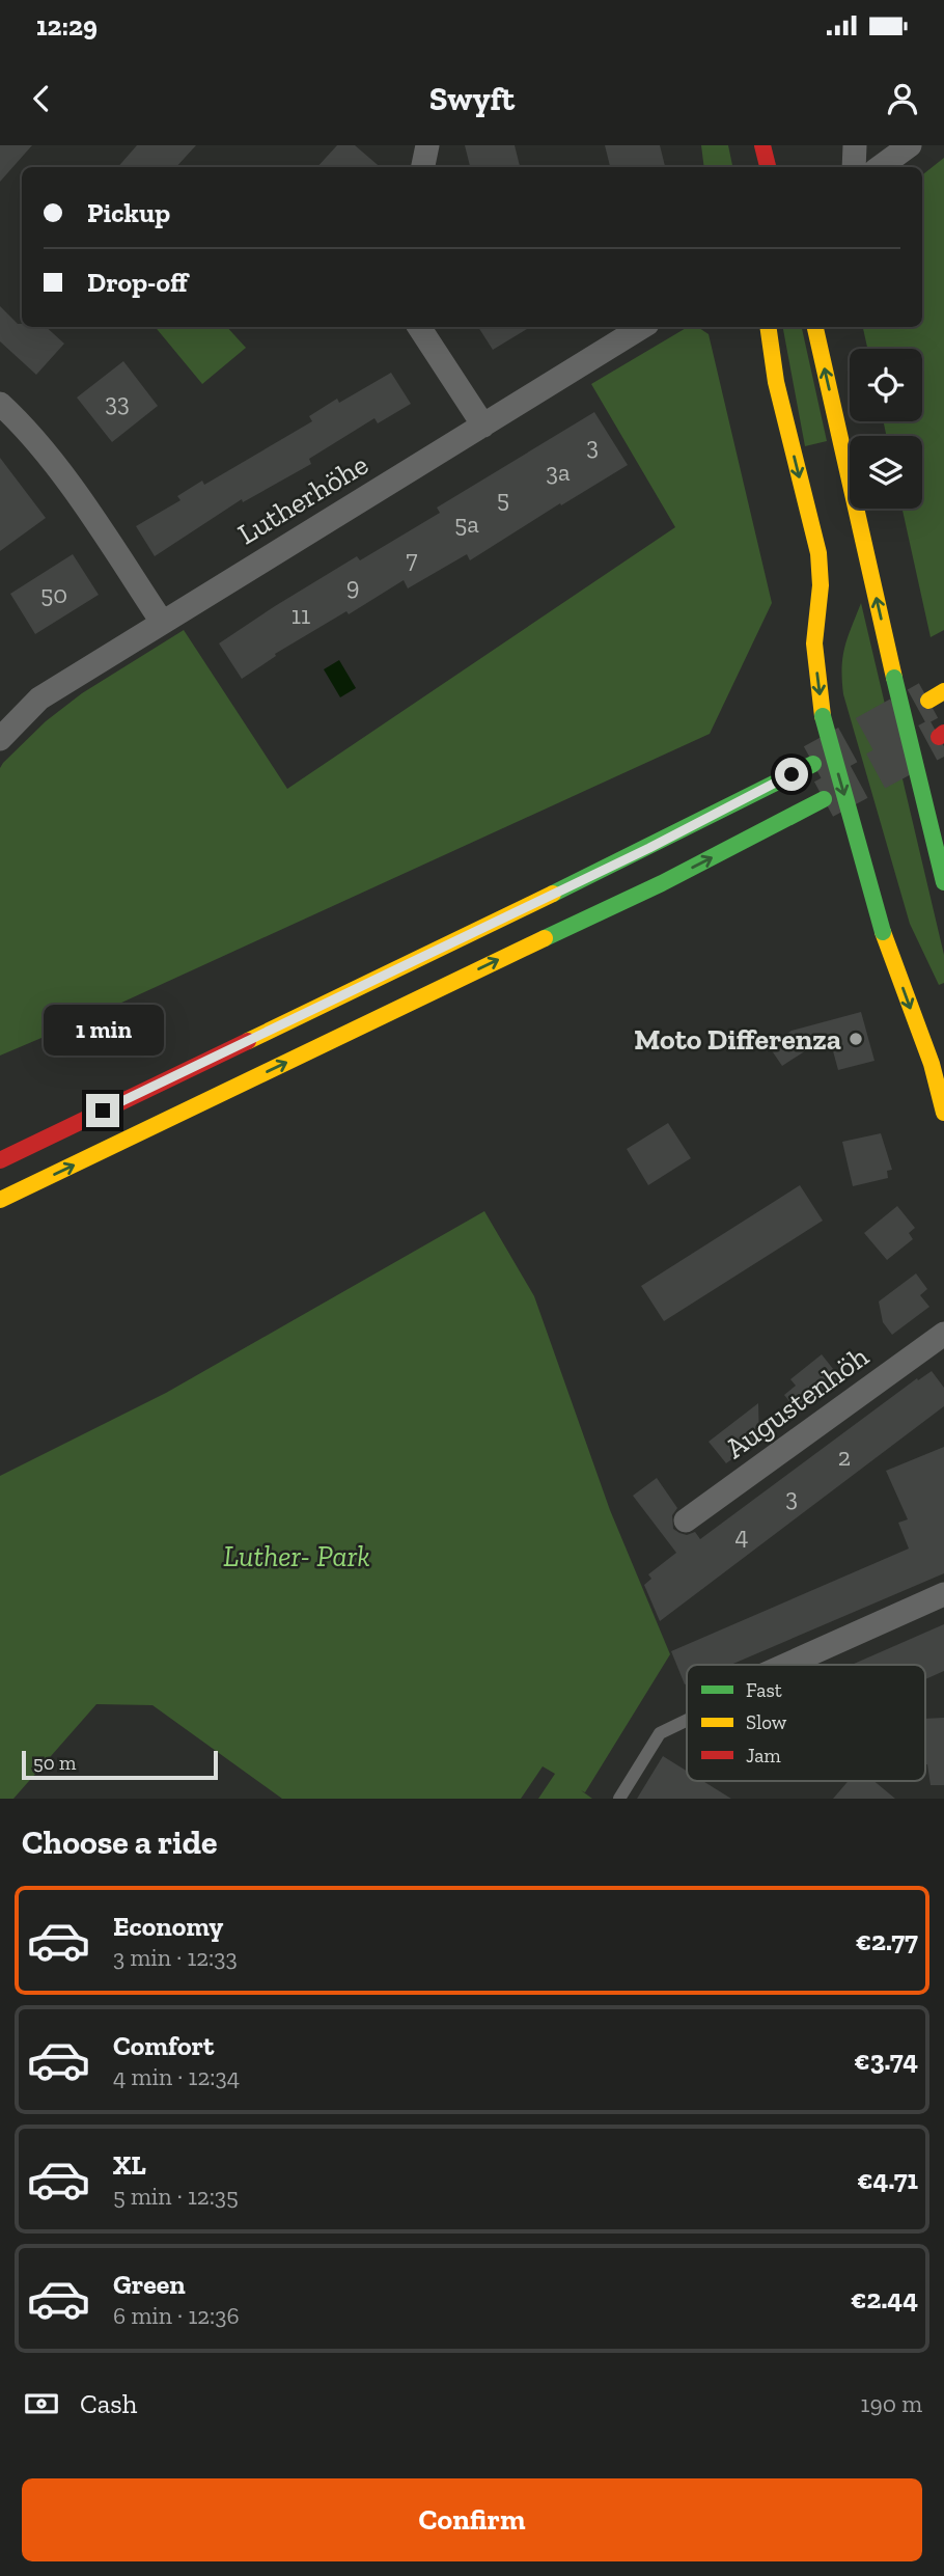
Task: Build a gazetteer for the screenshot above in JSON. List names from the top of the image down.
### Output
{
  "streets": {
    "street": ["Lutherhöhe", "Augustenhöh"]
  },
  "parks": ["Luther- Park"],
  "places": ["Moto Differenza"],
  "house_numbers": [
    "33",
    "3",
    "3a",
    "5",
    "5a",
    "7",
    "9",
    "50",
    "11",
    "2",
    "3",
    "4"
  ],
  "legend": ["Fast", "Slow", "Jam"],
  "scale_bar": "50 m",
  "page": {
    "status": "12:29",
    "header": "Swyft",
    "banner": ["Pickup", "Drop-off"],
    "bubble": "1 min",
    "scale": "50 m",
    "heading": "Choose a ride",
    "list": [
      {
        "name": "Economy",
        "note": "3 min · 12:33",
        "value": "€2.77"
      },
      {
        "name": "Comfort",
        "note": "4 min · 12:34",
        "value": "€3.74"
      },
      {
        "name": "XL",
        "note": "5 min · 12:35",
        "value": "€4.71"
      },
      {
        "name": "Green",
        "note": "6 min · 12:36",
        "value": "€2.44"
      }
    ],
    "pay": ["Cash", "190 m"],
    "buttons": "Confirm"
  }
}
